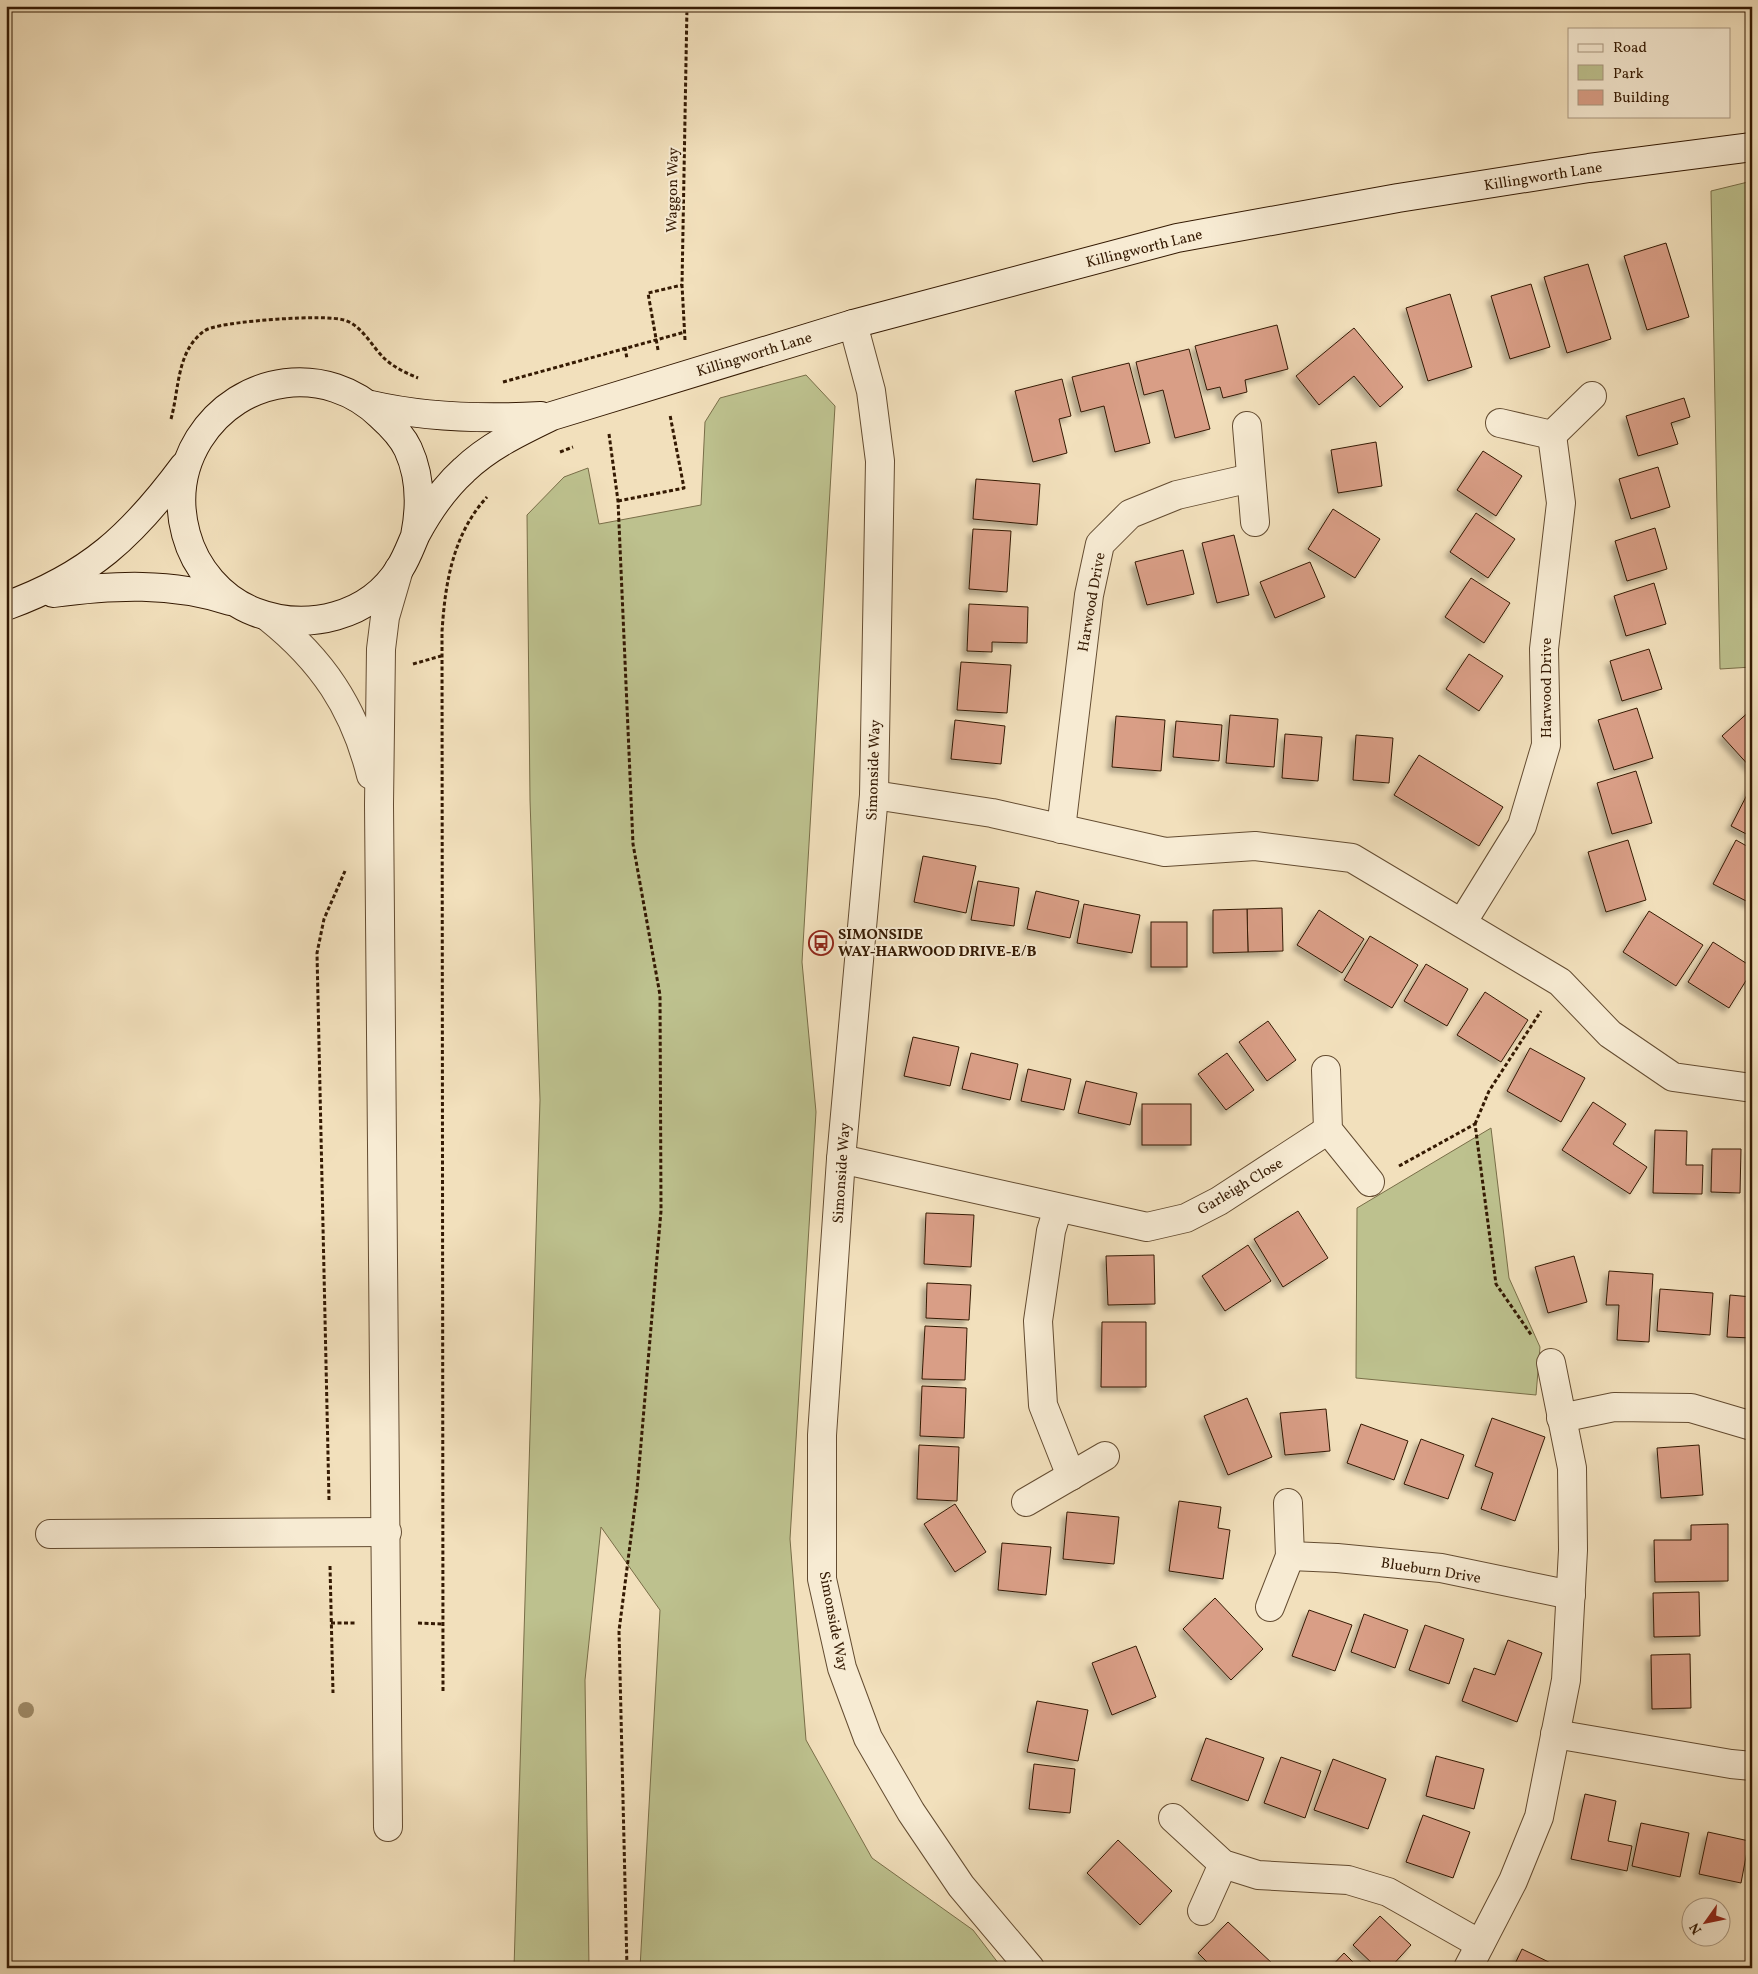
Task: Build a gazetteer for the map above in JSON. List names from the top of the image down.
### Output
{
  "streets": {
    "street": [
      "Killingworth Lane",
      "Harwood Drive",
      "Simonside Way",
      "Garleigh Close",
      "Blueburn Drive"
    ],
    "path": ["Waggon Way"]
  },
  "crossings": [
    ["Killingworth Lane", "Waggon Way"],
    ["Killingworth Lane", "Simonside Way"],
    ["Simonside Way", "Garleigh Close"]
  ],
  "places": {
    "bus stop": ["SIMONSIDE WAY-HARWOOD DRIVE-E/B"]
  },
  "legend": ["Road", "Park", "Building"],
  "north": "bottom left"
}
